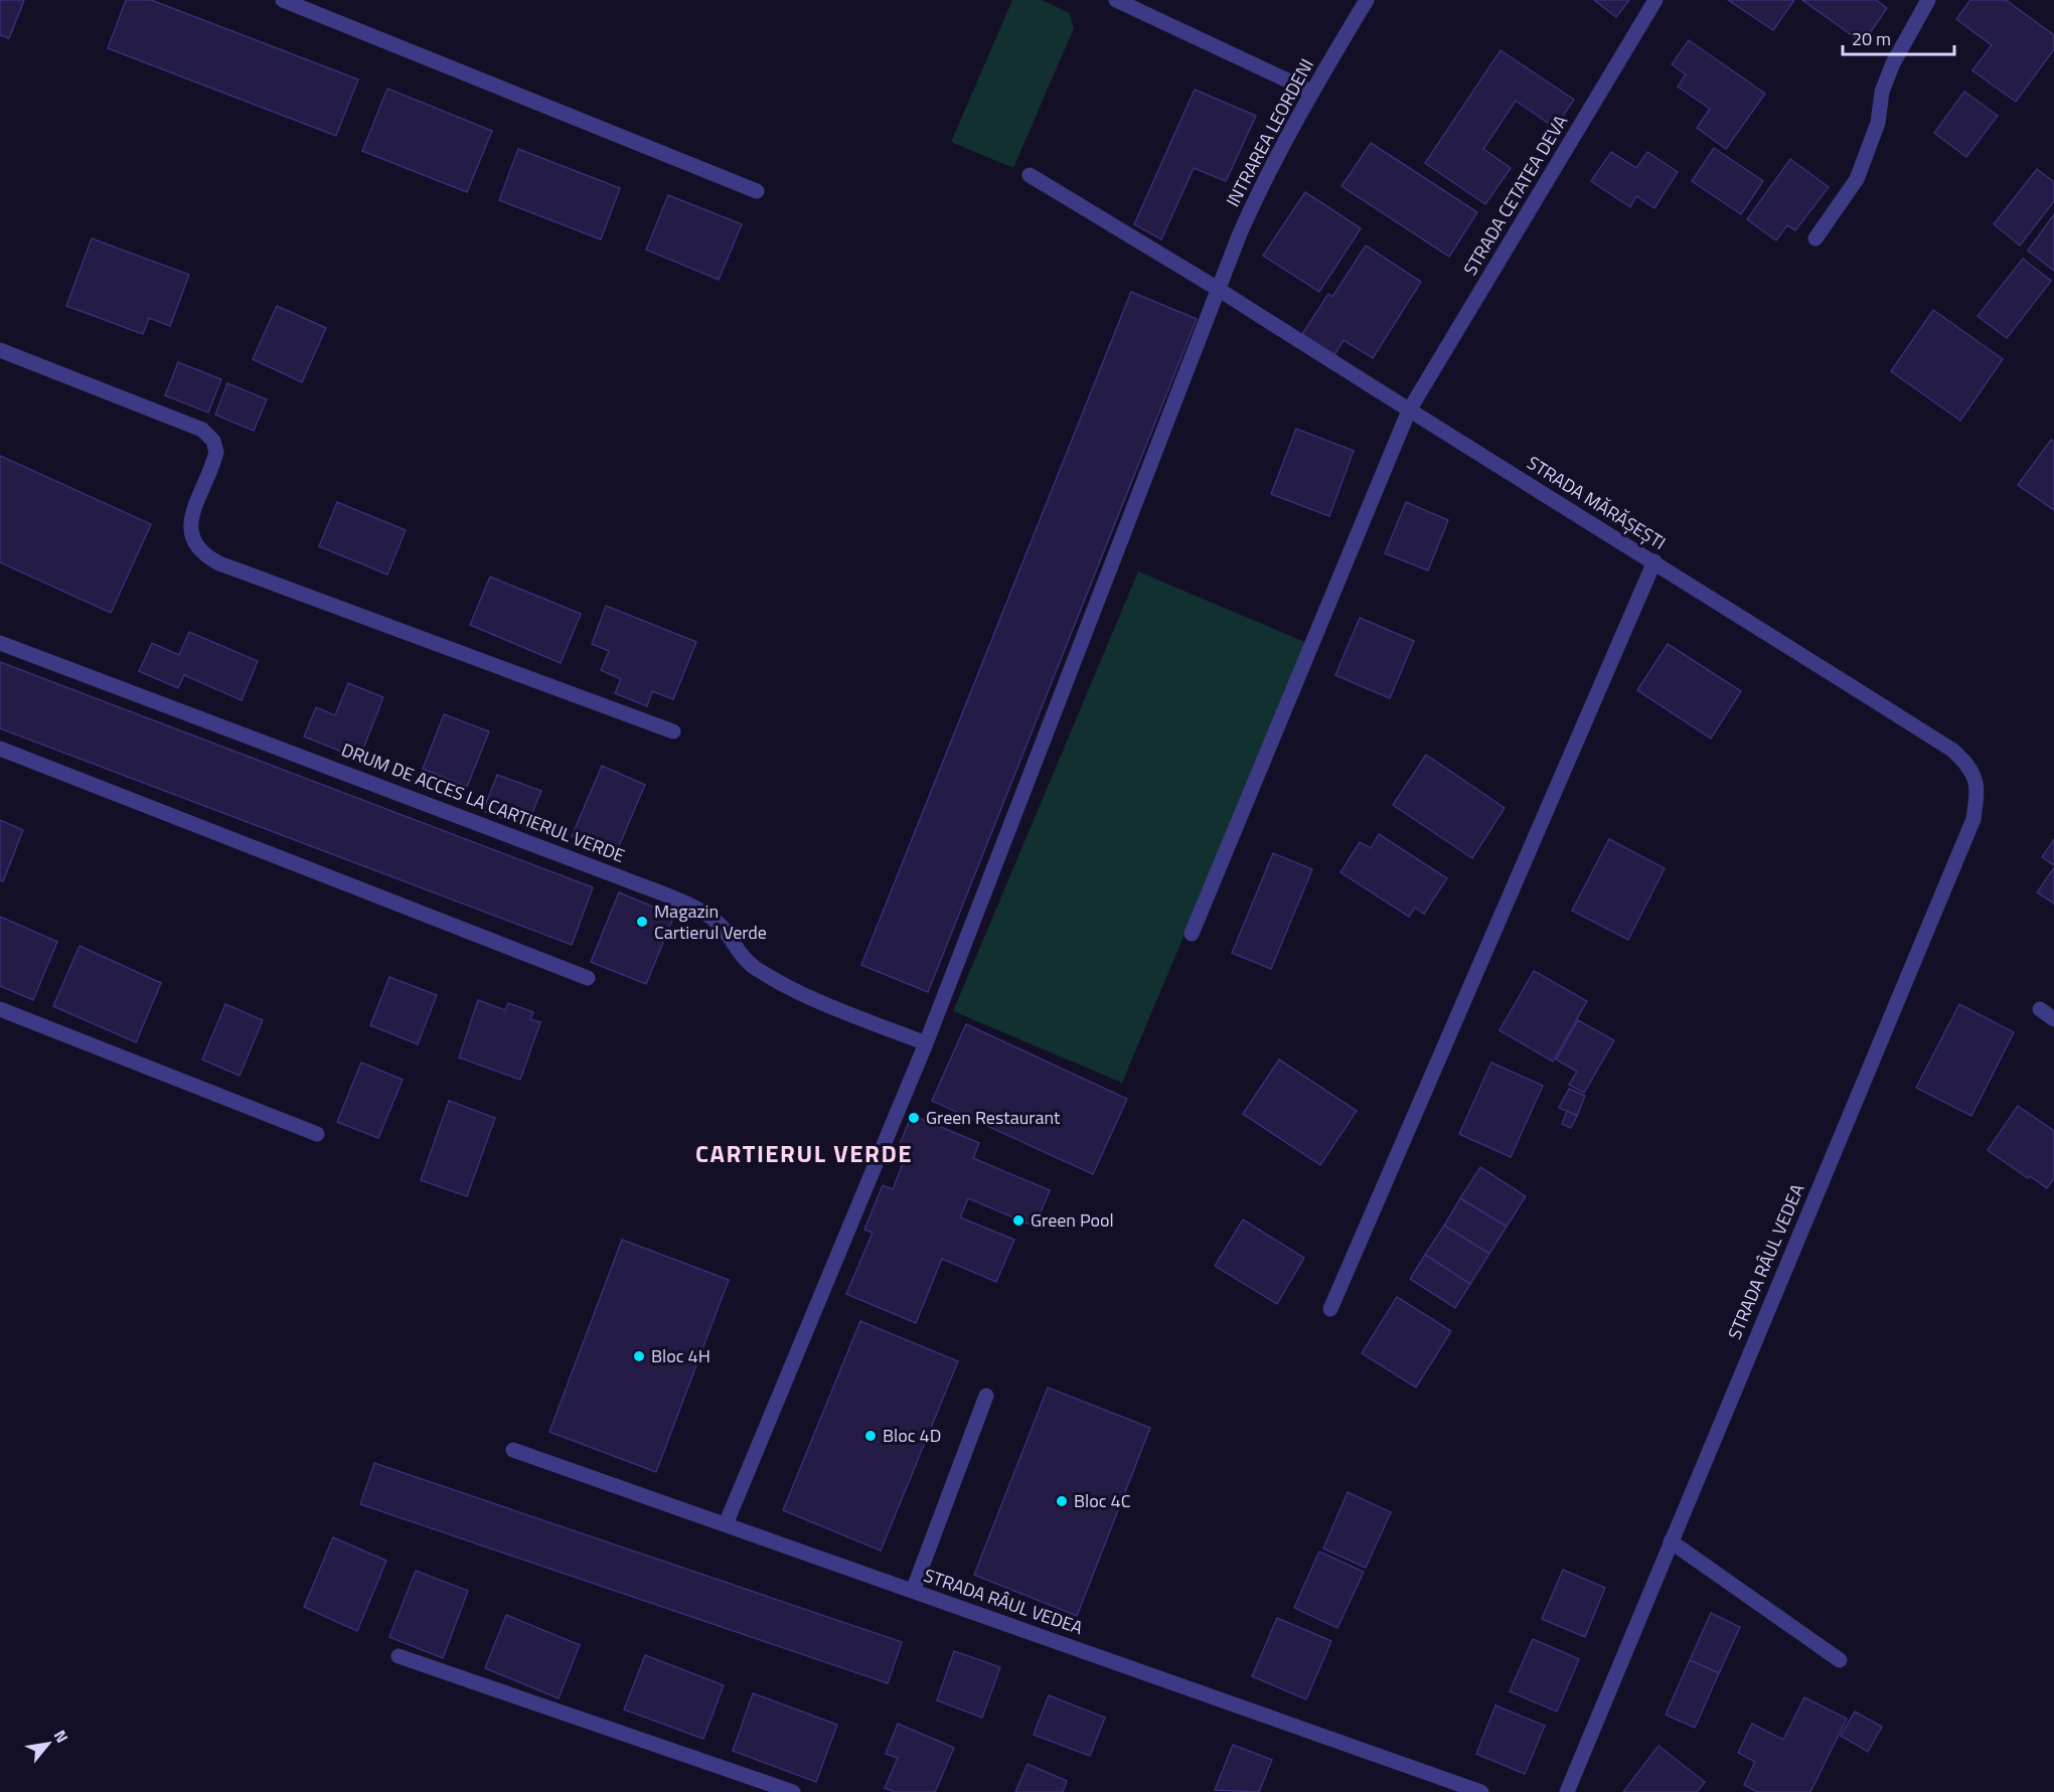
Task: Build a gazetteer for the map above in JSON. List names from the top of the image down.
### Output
{
  "streets": {
    "street": [
      "INTRAREA LEORDENI",
      "STRADA CETATEA DEVA",
      "STRADA MĂRĂȘEȘTI",
      "DRUM DE ACCES LA CARTIERUL VERDE",
      "STRADA RÂUL VEDEA"
    ]
  },
  "crossings": [
    ["INTRAREA LEORDENI", "STRADA MĂRĂȘEȘTI"],
    ["INTRAREA LEORDENI", "DRUM DE ACCES LA CARTIERUL VERDE"],
    ["INTRAREA LEORDENI", "STRADA RÂUL VEDEA"],
    ["STRADA CETATEA DEVA", "STRADA MĂRĂȘEȘTI"],
    ["STRADA MĂRĂȘEȘTI", "STRADA RÂUL VEDEA"]
  ],
  "districts": ["CARTIERUL VERDE"],
  "places": [
    "Magazin Cartierul Verde",
    "Green Restaurant",
    "Green Pool",
    "Bloc 4H",
    "Bloc 4D",
    "Bloc 4C"
  ],
  "scale_bar": "20 m",
  "north": "top right"
}
